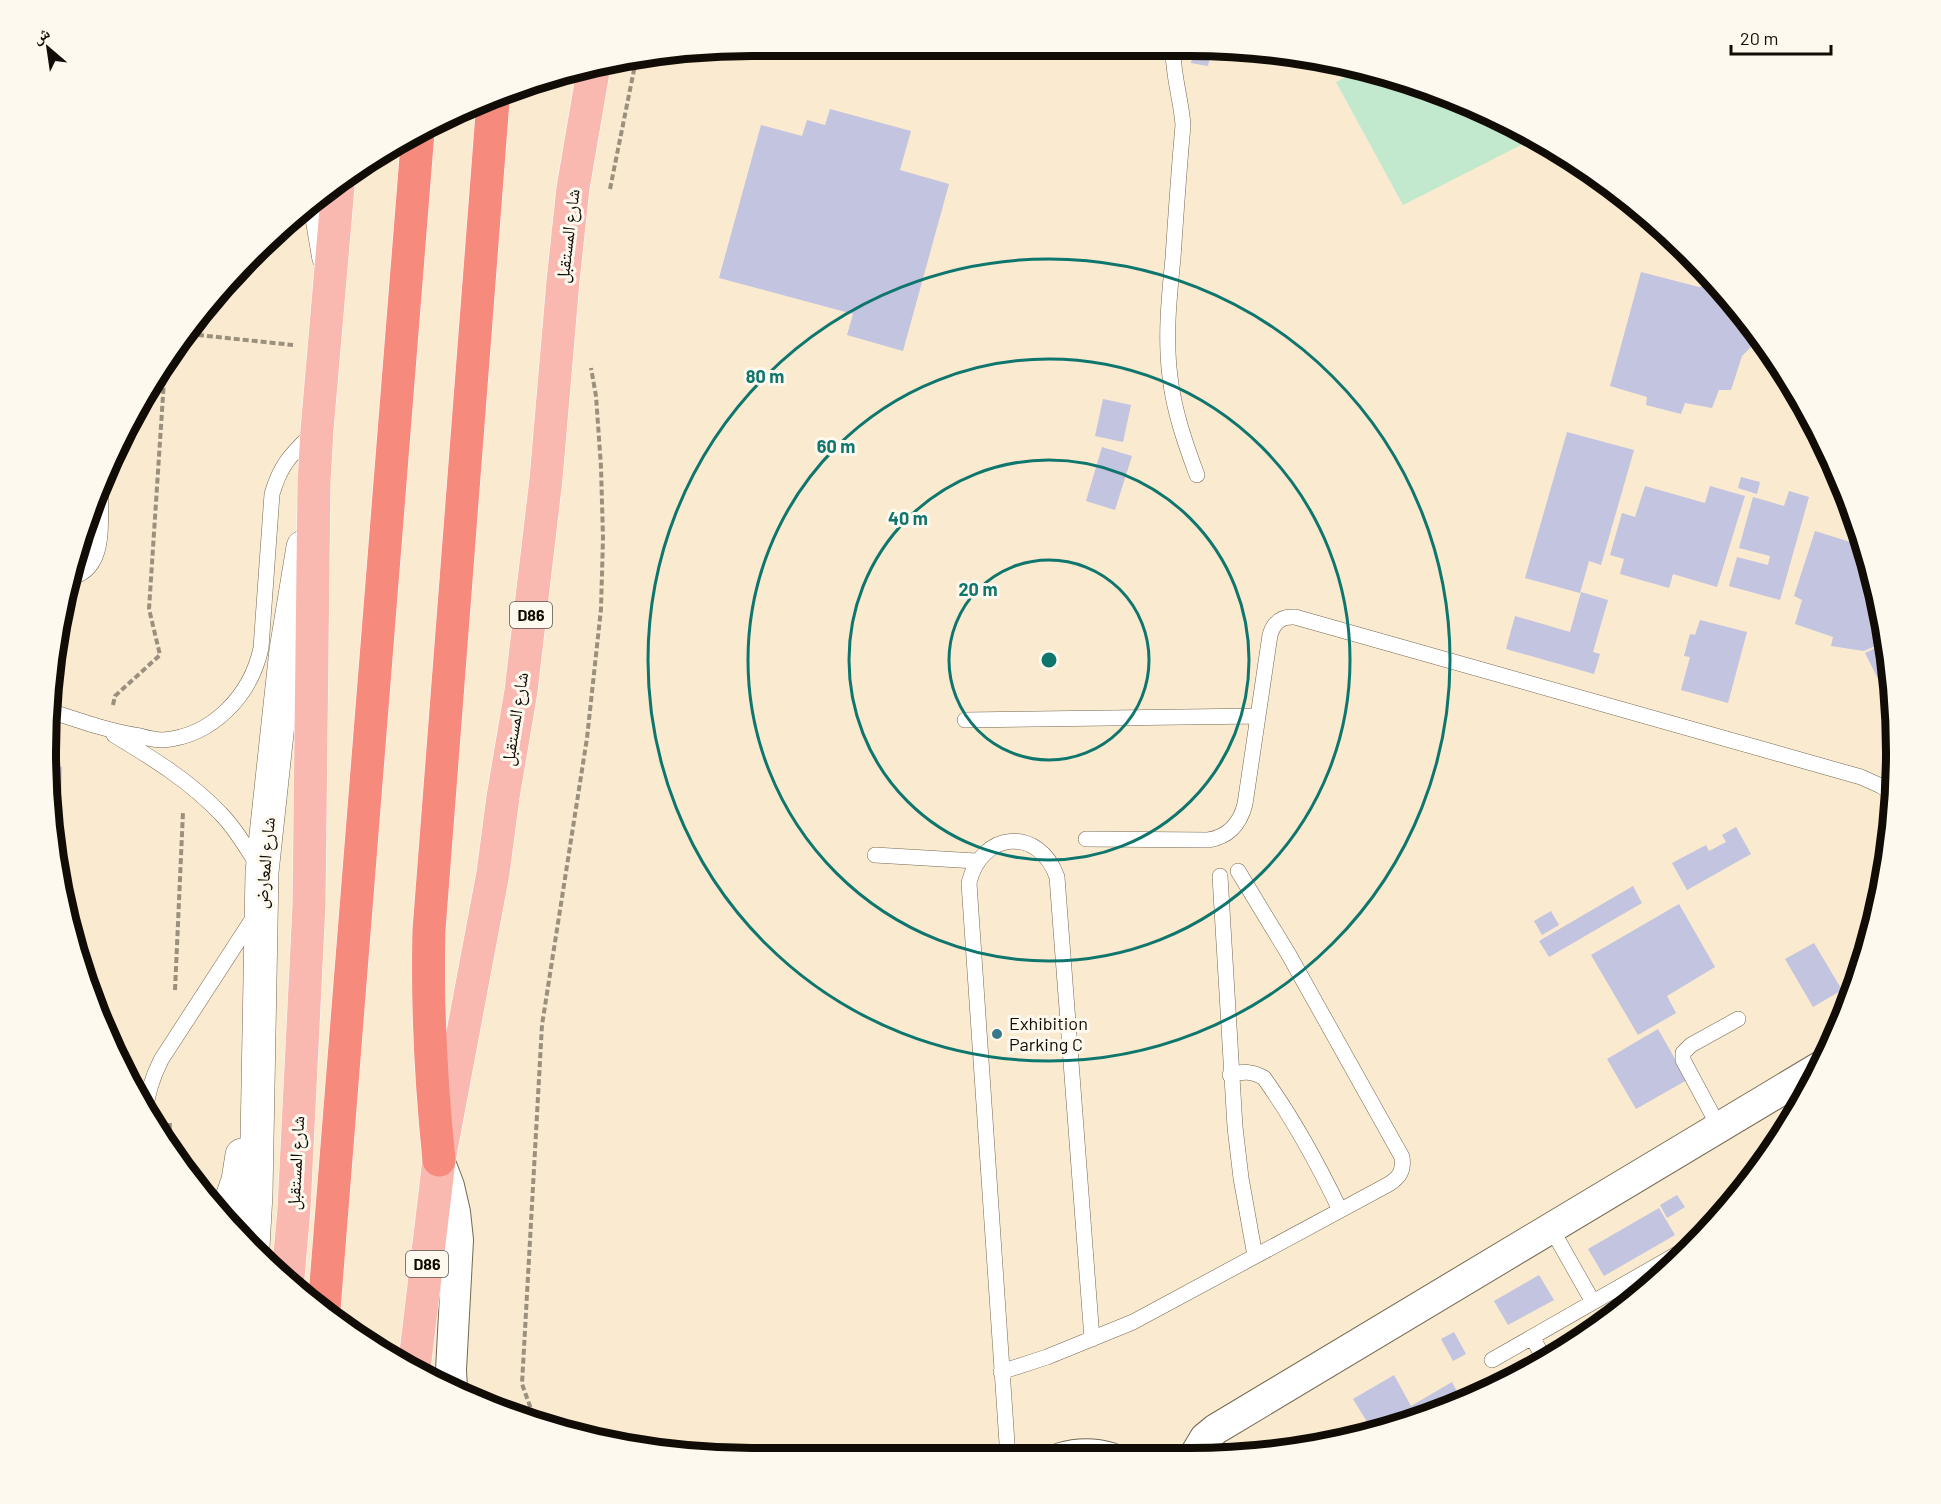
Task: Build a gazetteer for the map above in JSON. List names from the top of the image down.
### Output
{
  "streets": {
    "main road": ["شارع المستقبل", "D86"],
    "street": ["شارع المعارض"]
  },
  "crossings": [
    ["شارع المستقبل", "شارع المعارض"]
  ],
  "places": ["Exhibition Parking C"],
  "scale_bar": "20 m",
  "north": "top left",
  "rings": [
    "80 m",
    "60 m",
    "40 m",
    "20 m"
  ]
}
